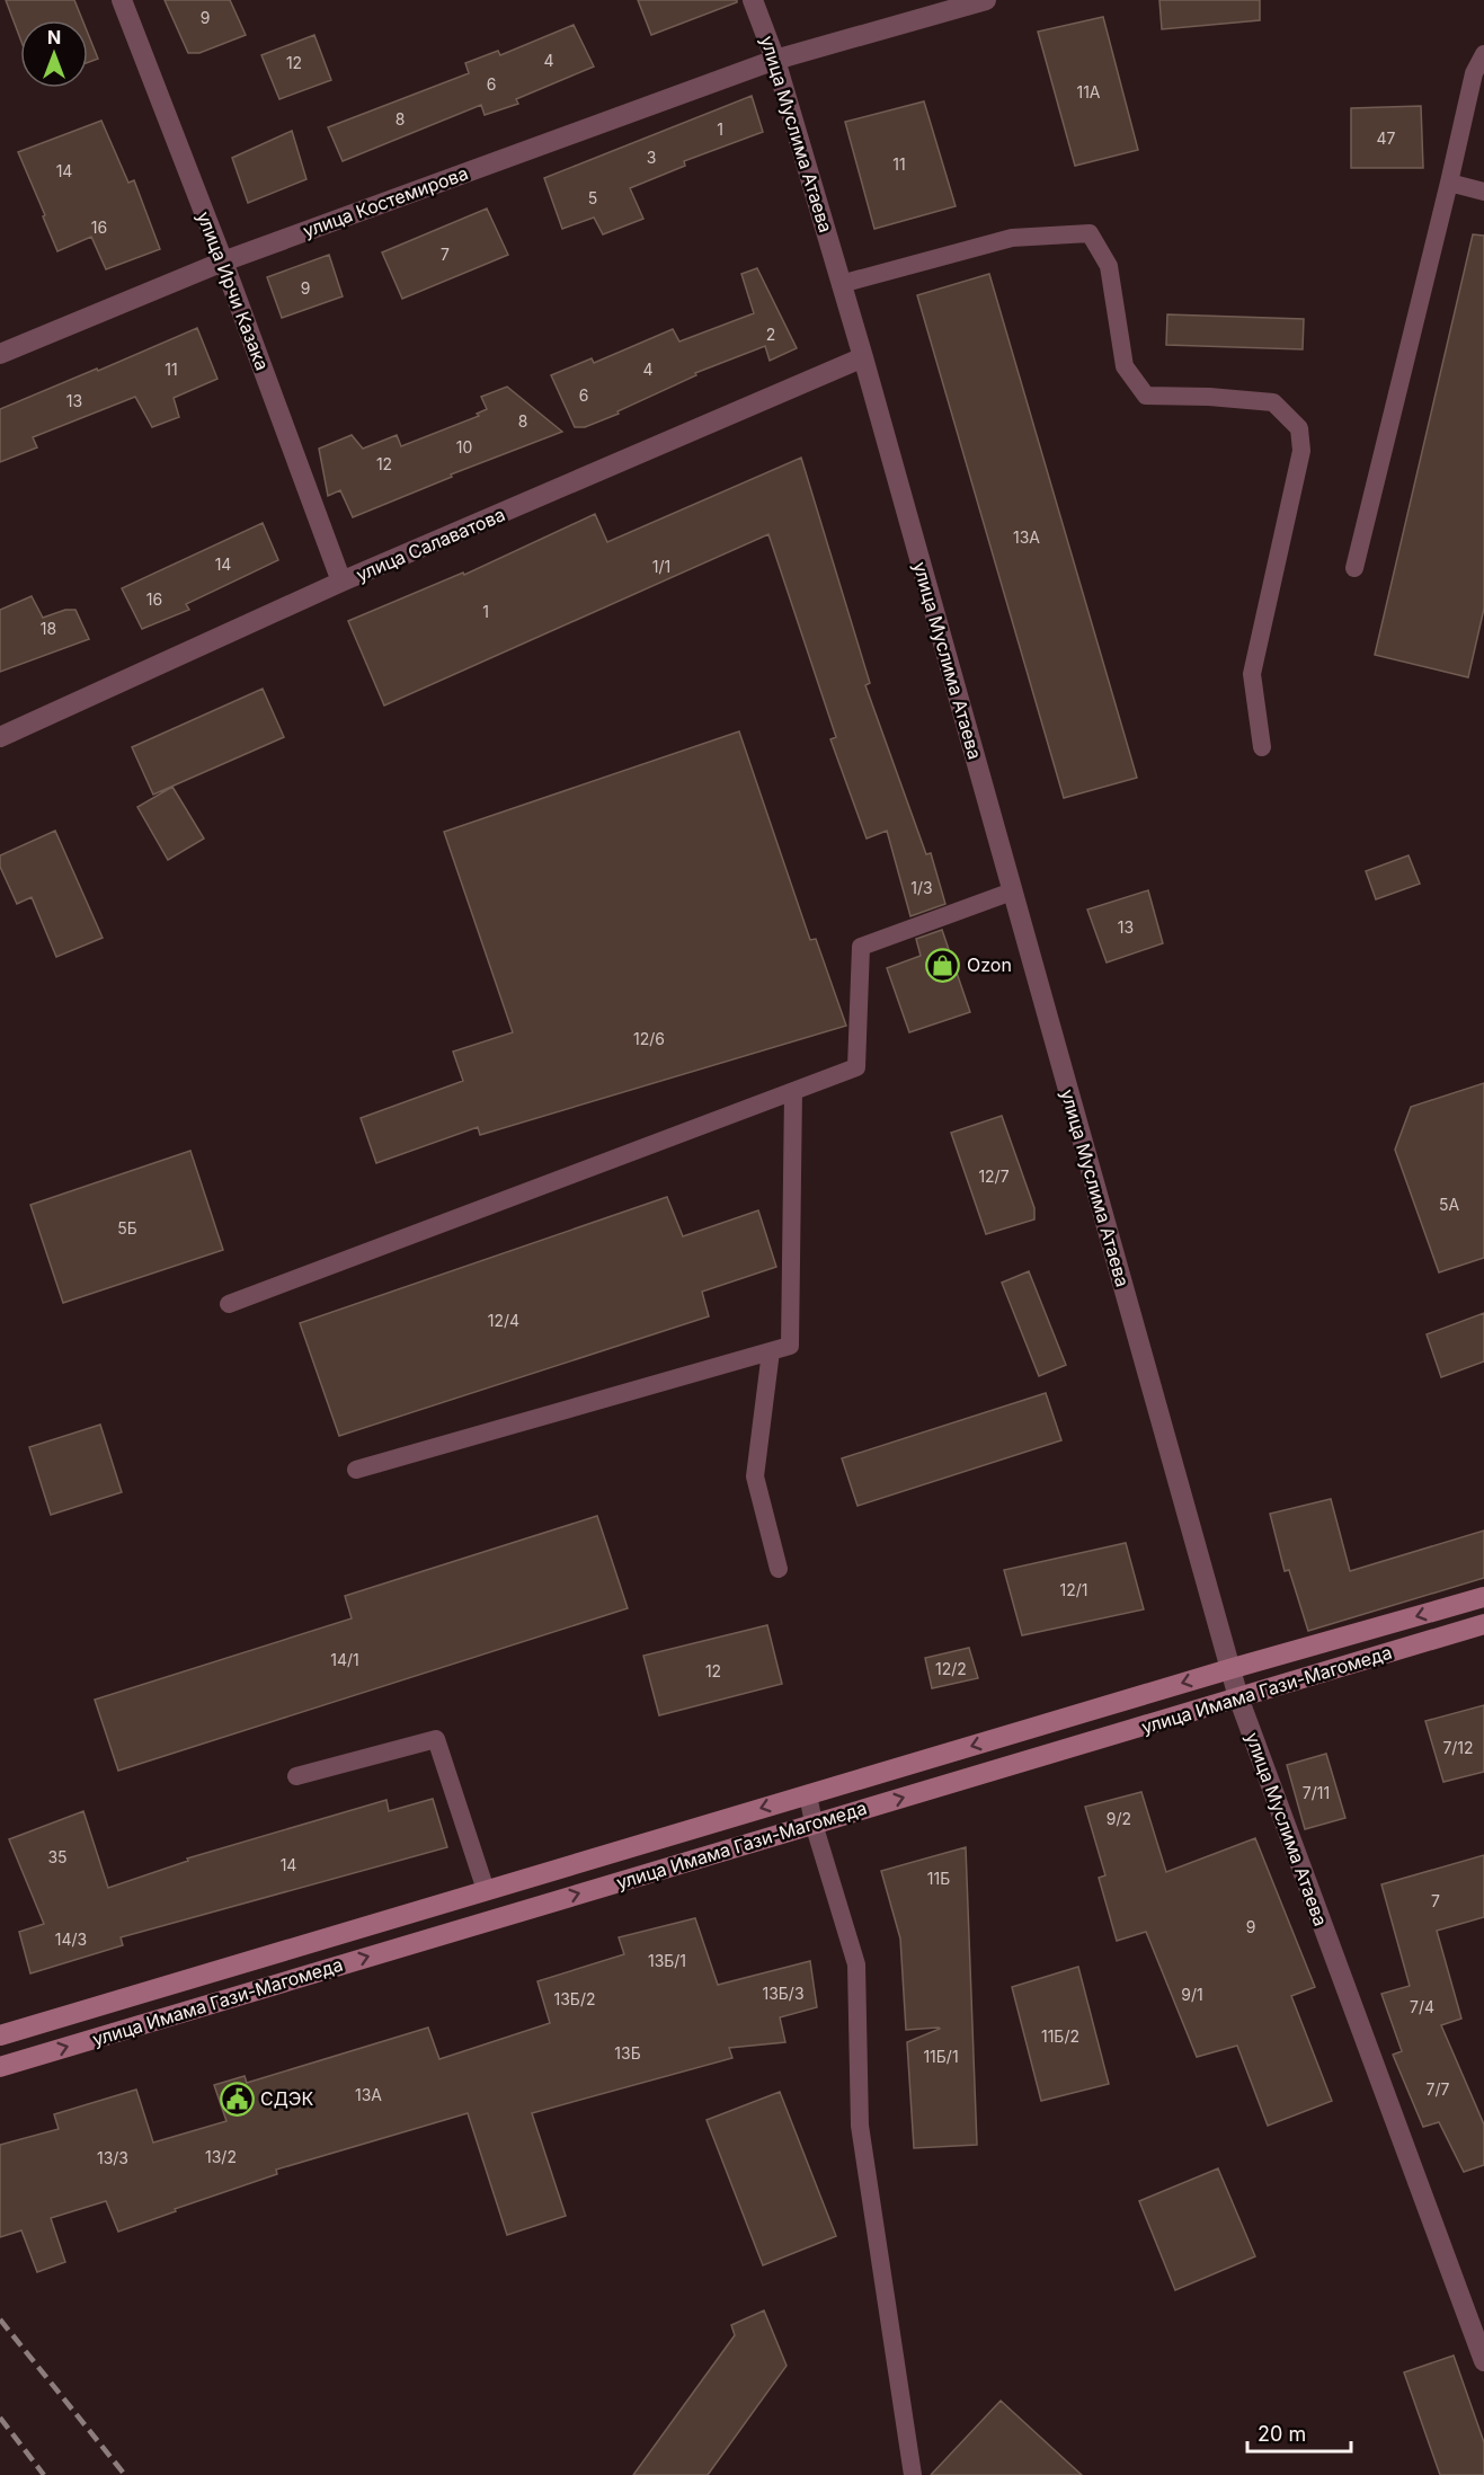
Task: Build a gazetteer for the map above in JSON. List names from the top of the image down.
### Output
{
  "streets": {
    "main road": ["улица Имама Гази-Магомеда"],
    "street": [
      "улица Муслима Атаева",
      "улица Костемирова",
      "улица Ирчи Казака",
      "улица Салаватова"
    ]
  },
  "crossings": [
    ["улица Муслима Атаева", "улица Костемирова"],
    ["улица Муслима Атаева", "улица Салаватова"],
    ["улица Муслима Атаева", "улица Имама Гази-Магомеда"],
    ["улица Костемирова", "улица Ирчи Казака"],
    ["улица Ирчи Казака", "улица Салаватова"]
  ],
  "places": {
    "shop": ["Ozon"],
    "public building": ["СДЭК"]
  },
  "house_numbers": [
    "9",
    "4",
    "12",
    "6",
    "11А",
    "8",
    "1",
    "47",
    "3",
    "11",
    "14",
    "5",
    "16",
    "7",
    "9",
    "2",
    "11",
    "4",
    "6",
    "13",
    "8",
    "10",
    "12",
    "13А",
    "14",
    "1/1",
    "16",
    "1",
    "18",
    "1/3",
    "13",
    "12/6",
    "12/7",
    "5А",
    "5Б",
    "12/4",
    "12/1",
    "14/1",
    "12/2",
    "12",
    "7/12",
    "7/11",
    "9/2",
    "35",
    "14",
    "11Б",
    "7",
    "9",
    "14/3",
    "13Б/1",
    "13Б/3",
    "9/1",
    "13Б/2",
    "7/4",
    "11Б/2",
    "13Б",
    "11Б/1",
    "7/7",
    "13А",
    "13/2",
    "13/3"
  ],
  "scale_bar": "20 m",
  "north": "top"
}
